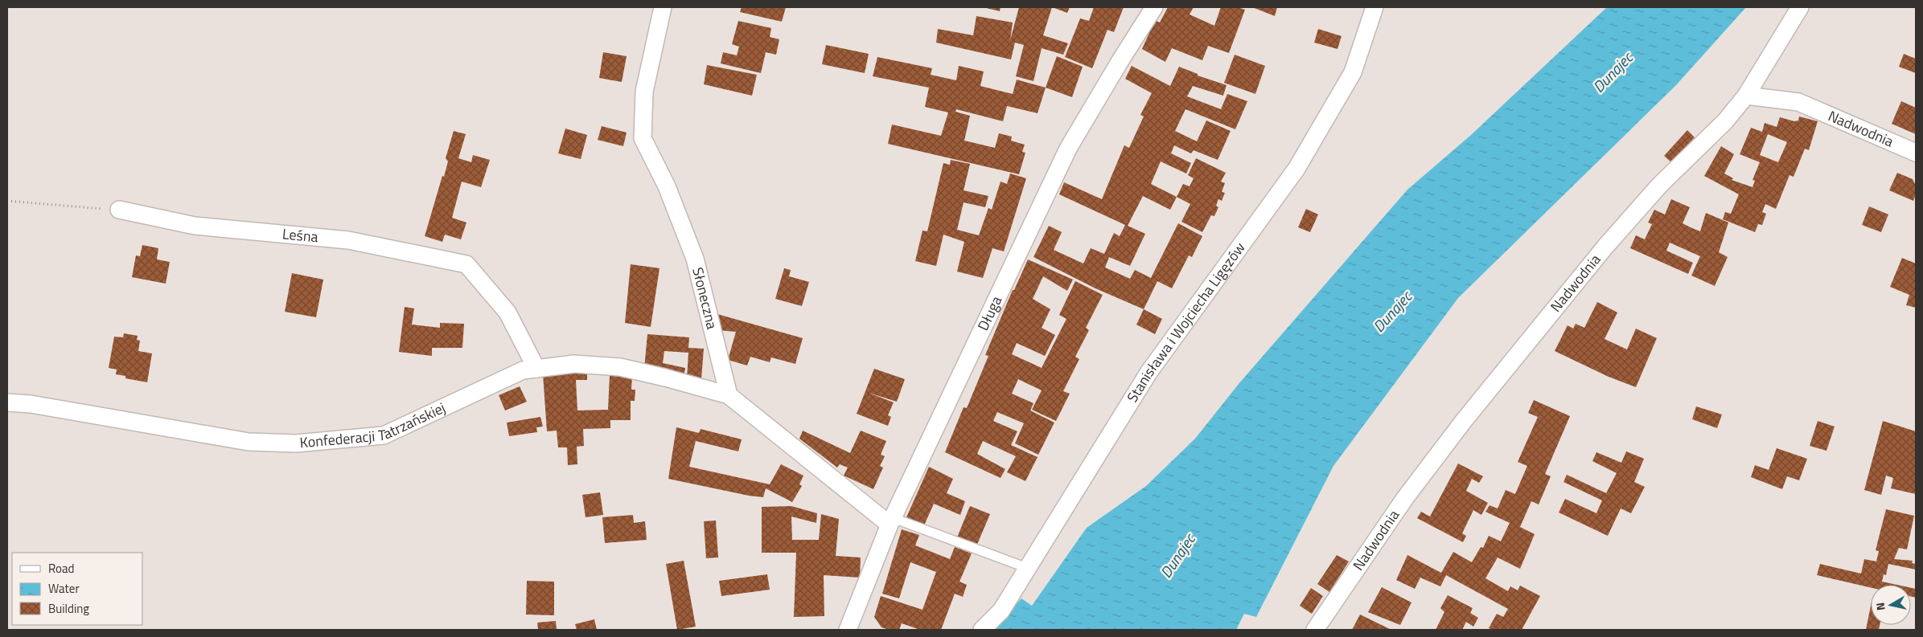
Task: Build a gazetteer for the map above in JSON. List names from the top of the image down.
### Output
{
  "streets": {
    "street": [
      "Nadwodnia",
      "Leśna",
      "Słoneczna",
      "Długa",
      "Stanisława i Wojciecha Ligęzów",
      "Konfederacji Tatrzańskiej"
    ]
  },
  "crossings": [
    ["Leśna", "Konfederacji Tatrzańskiej"],
    ["Słoneczna", "Konfederacji Tatrzańskiej"]
  ],
  "water": ["Dunajec"],
  "legend": ["Road", "Water", "Building"],
  "north": "left"
}
